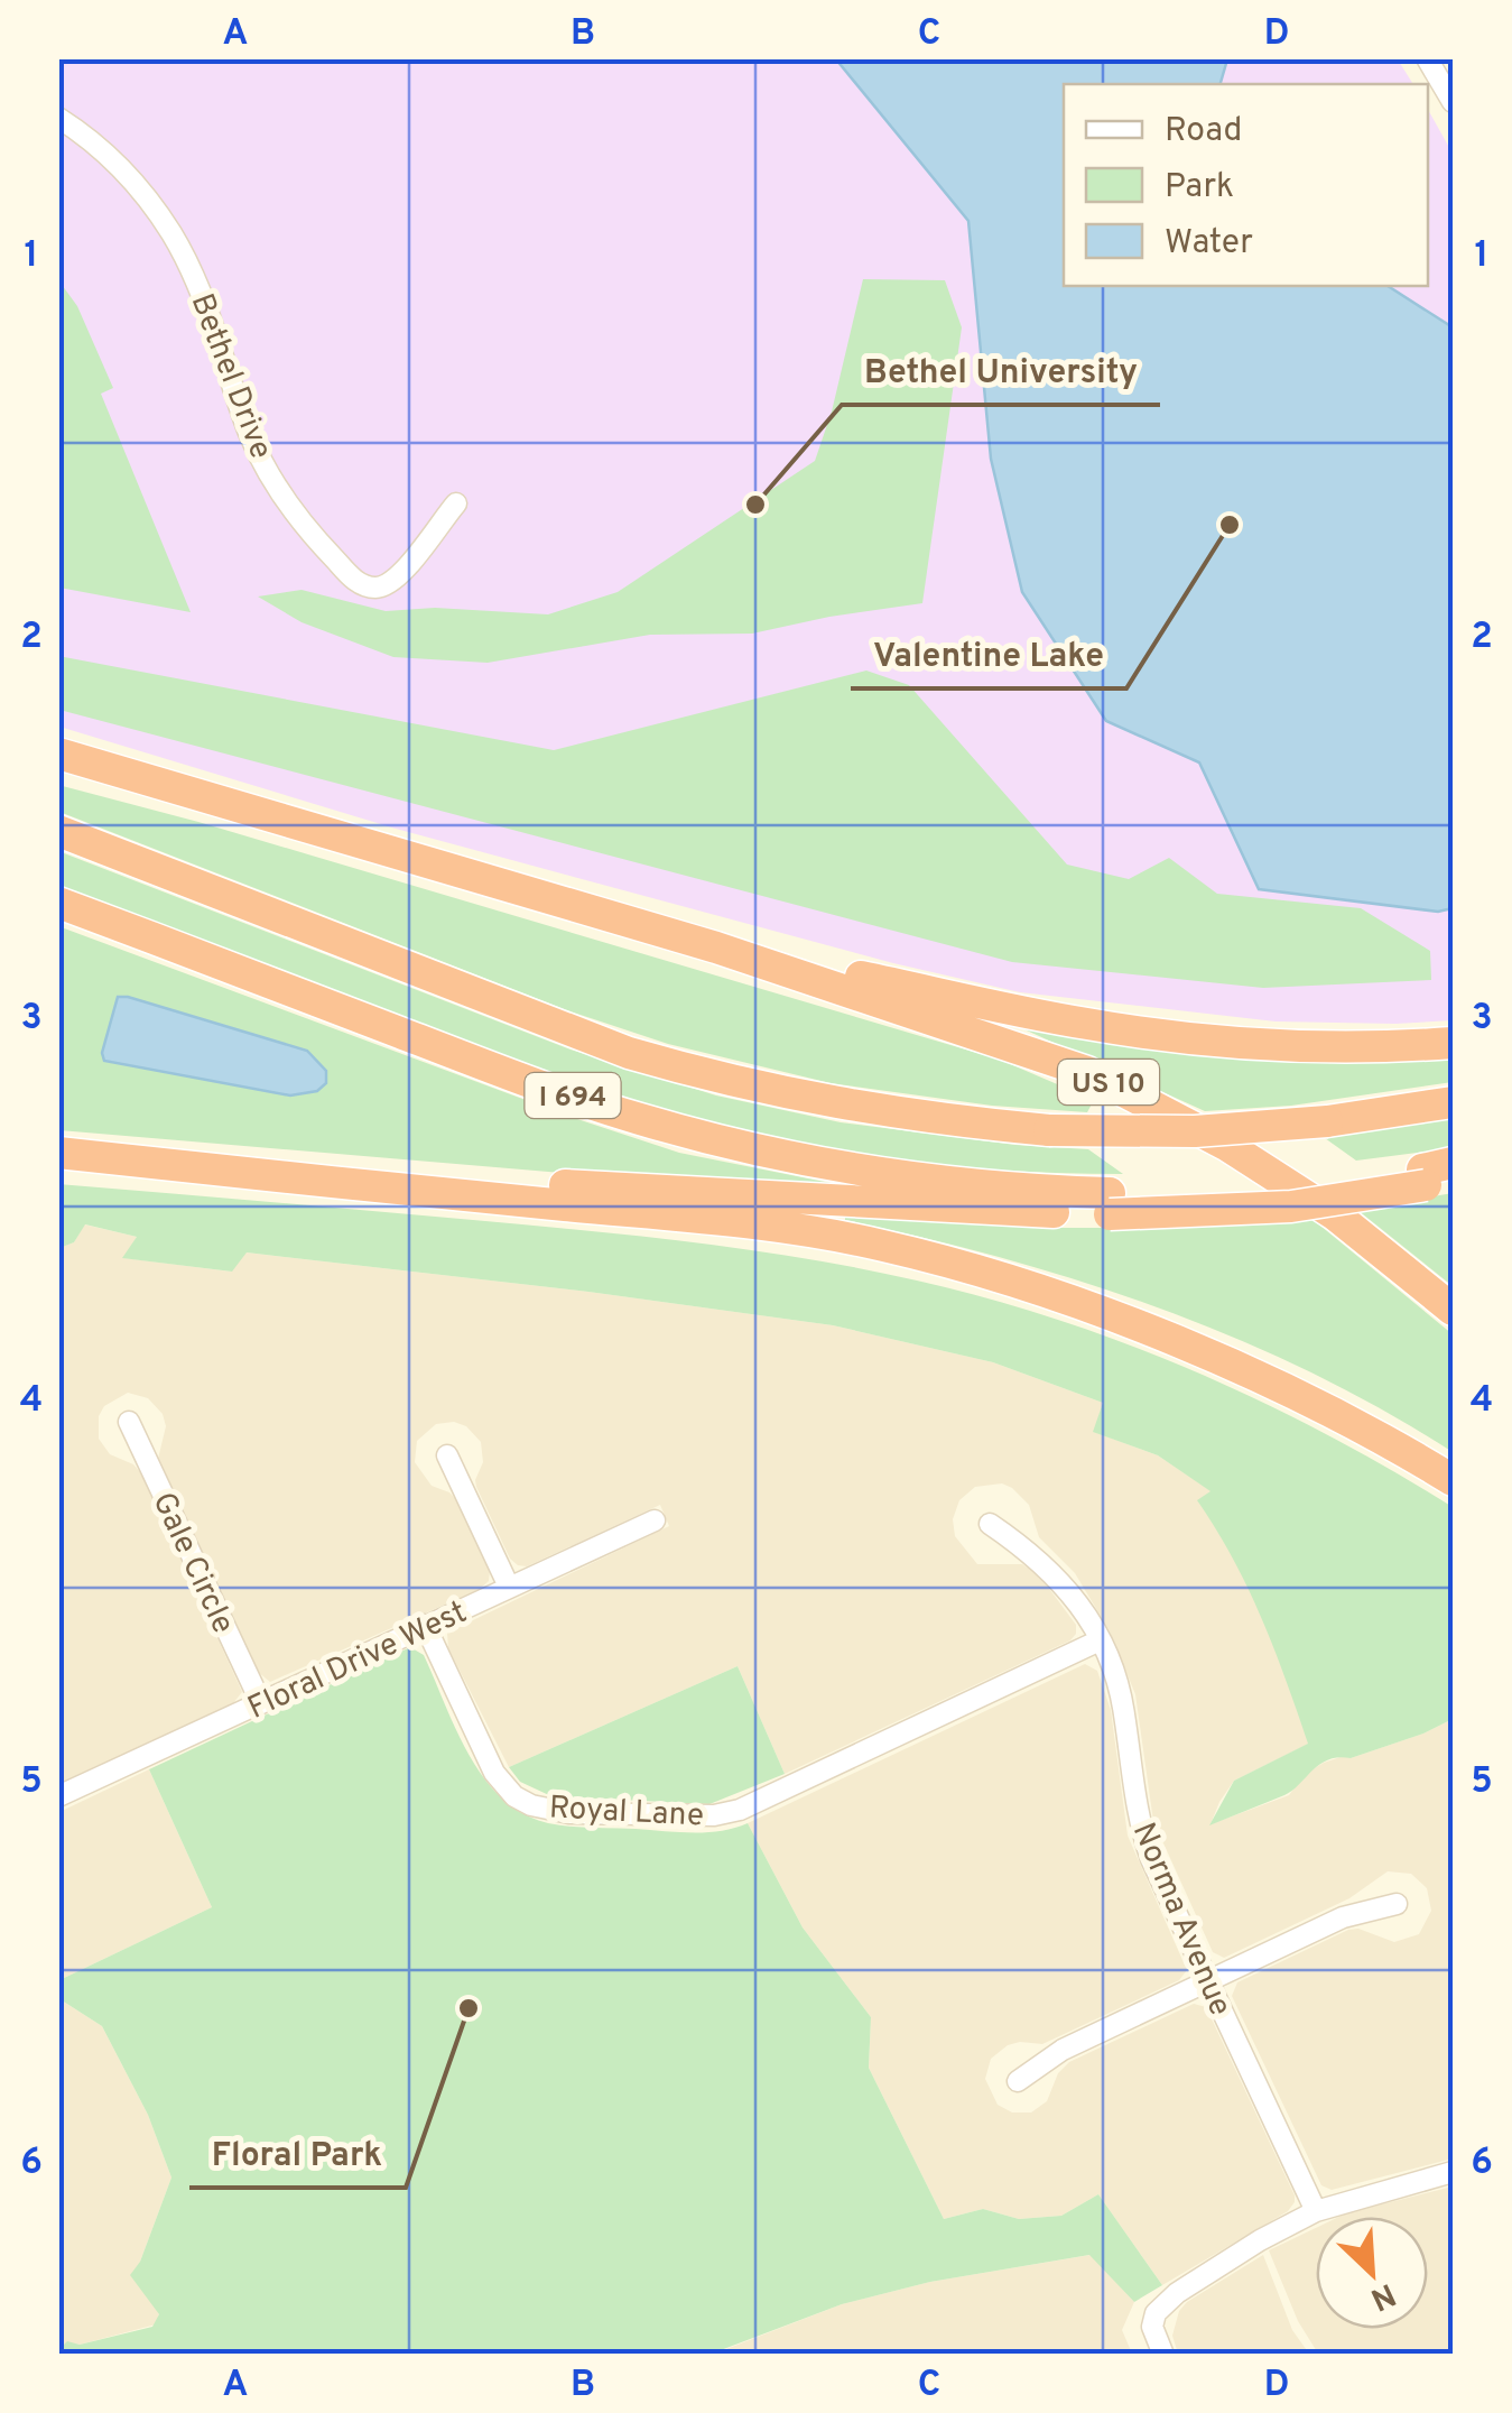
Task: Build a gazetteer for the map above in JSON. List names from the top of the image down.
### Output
{
  "streets": {
    "highway": ["US 10", "I 694"],
    "street": [
      "Bethel Drive",
      "Gale Circle",
      "Floral Drive West",
      "Royal Lane",
      "Norma Avenue"
    ]
  },
  "crossings": [
    ["Gale Circle", "Floral Drive West"],
    ["Floral Drive West", "Royal Lane"],
    ["Royal Lane", "Norma Avenue"]
  ],
  "places": ["Bethel University", "Valentine Lake", "Floral Park"],
  "legend": ["Road", "Park", "Water"],
  "north": "bottom right",
  "grid": {
    "columns": [
      "A",
      "B",
      "C",
      "D"
    ],
    "rows": [
      "1",
      "2",
      "3",
      "4",
      "5",
      "6"
    ]
  }
}
